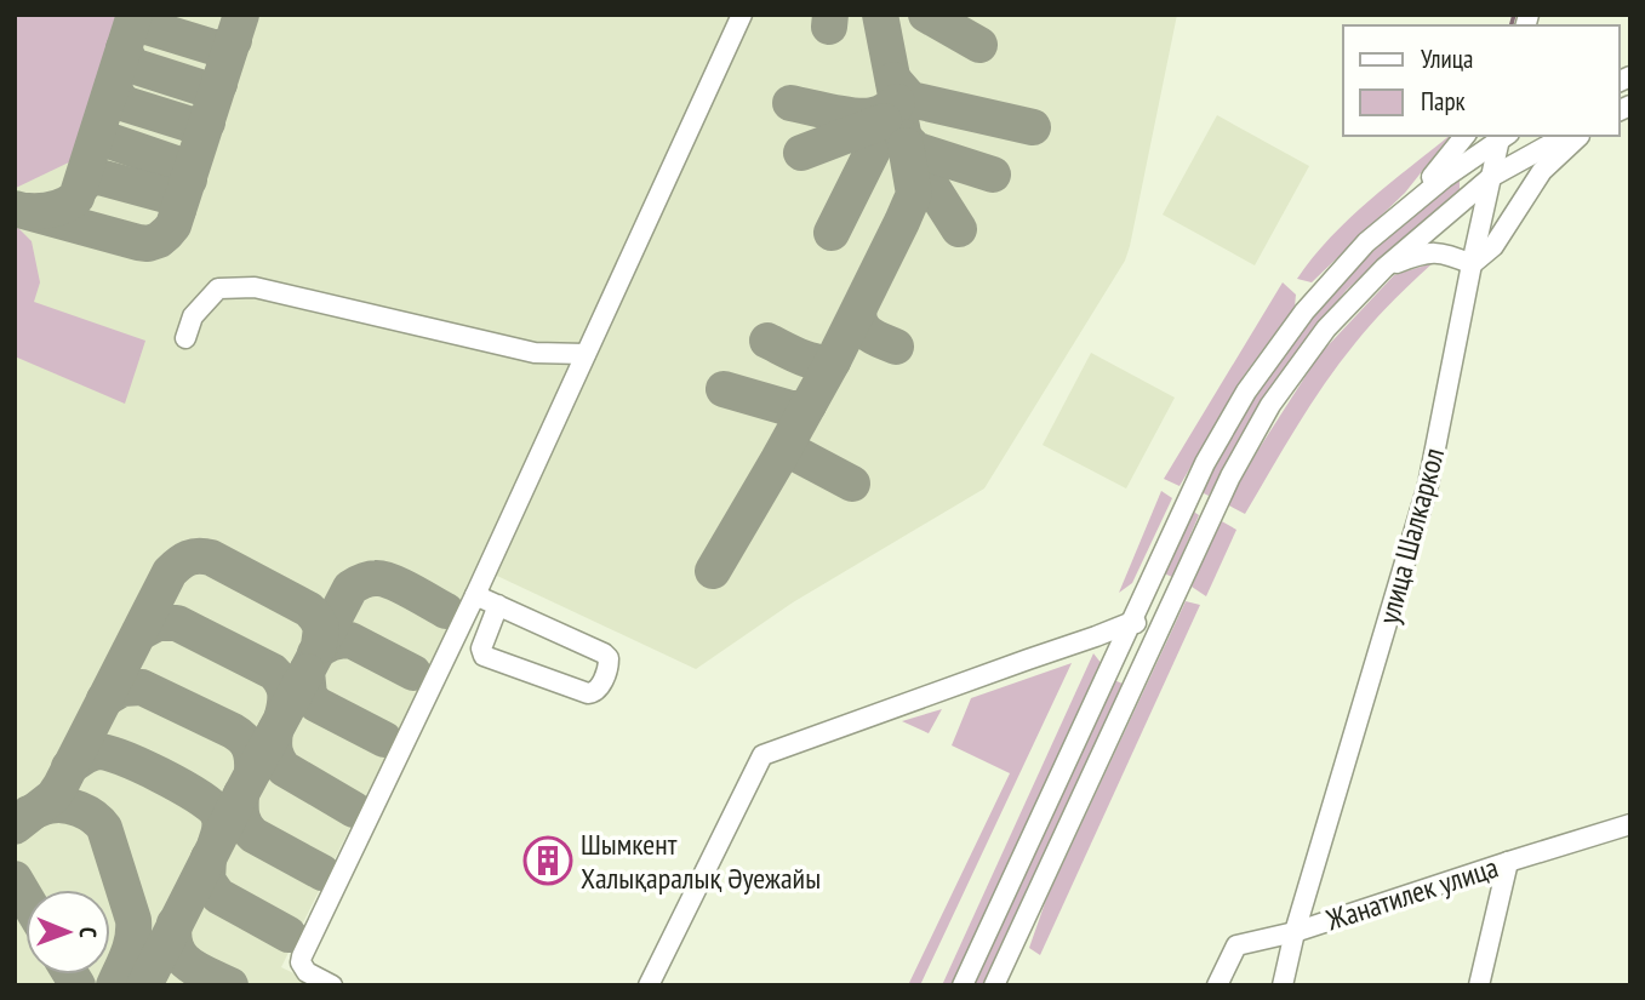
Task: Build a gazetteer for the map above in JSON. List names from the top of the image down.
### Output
{
  "streets": {
    "street": ["улица Шалкаркол", "Жанатилек улица"]
  },
  "crossings": [
    ["улица Шалкаркол", "Жанатилек улица"]
  ],
  "places": {
    "building": ["Шымкент Халықаралық Әуежайы"]
  },
  "legend": ["Улица", "Парк"],
  "north": "right"
}
